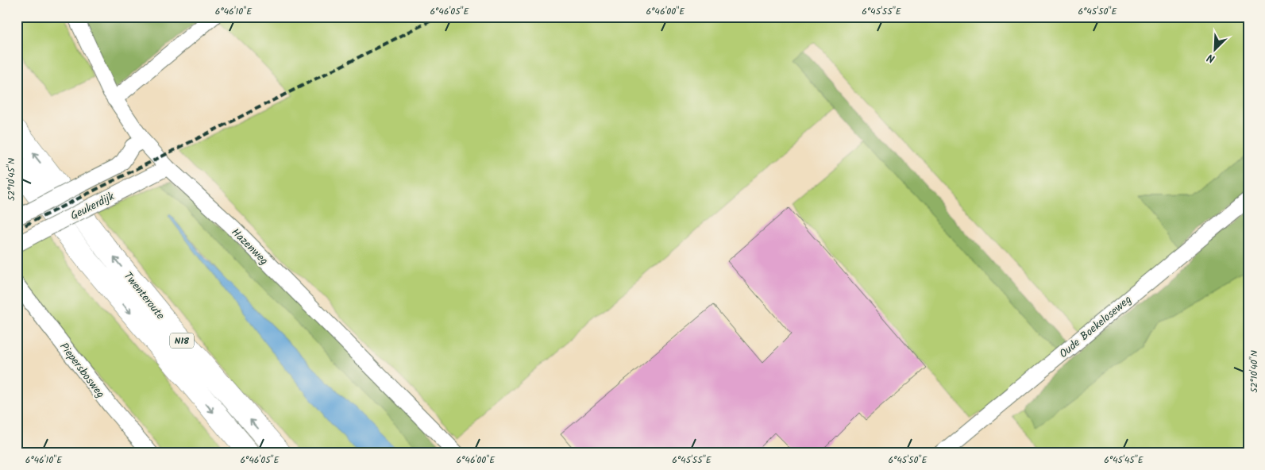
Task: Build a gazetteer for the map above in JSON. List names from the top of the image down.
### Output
{
  "streets": {
    "highway": ["Twenteroute", "N18"],
    "street": [
      "Geukerdijk",
      "Hazenweg",
      "Oude Boekeloseweg",
      "Piepersbosweg"
    ]
  },
  "crossings": [
    ["Geukerdijk", "Hazenweg"]
  ],
  "north": "bottom left",
  "coordinates": [
    "6°46'10\"E",
    "6°46'05\"E",
    "6°46'00\"E",
    "6°45'55\"E",
    "6°45'50\"E",
    "52°10'45\"N",
    "52°10'40\"N",
    "6°45'45\"E"
  ]
}
